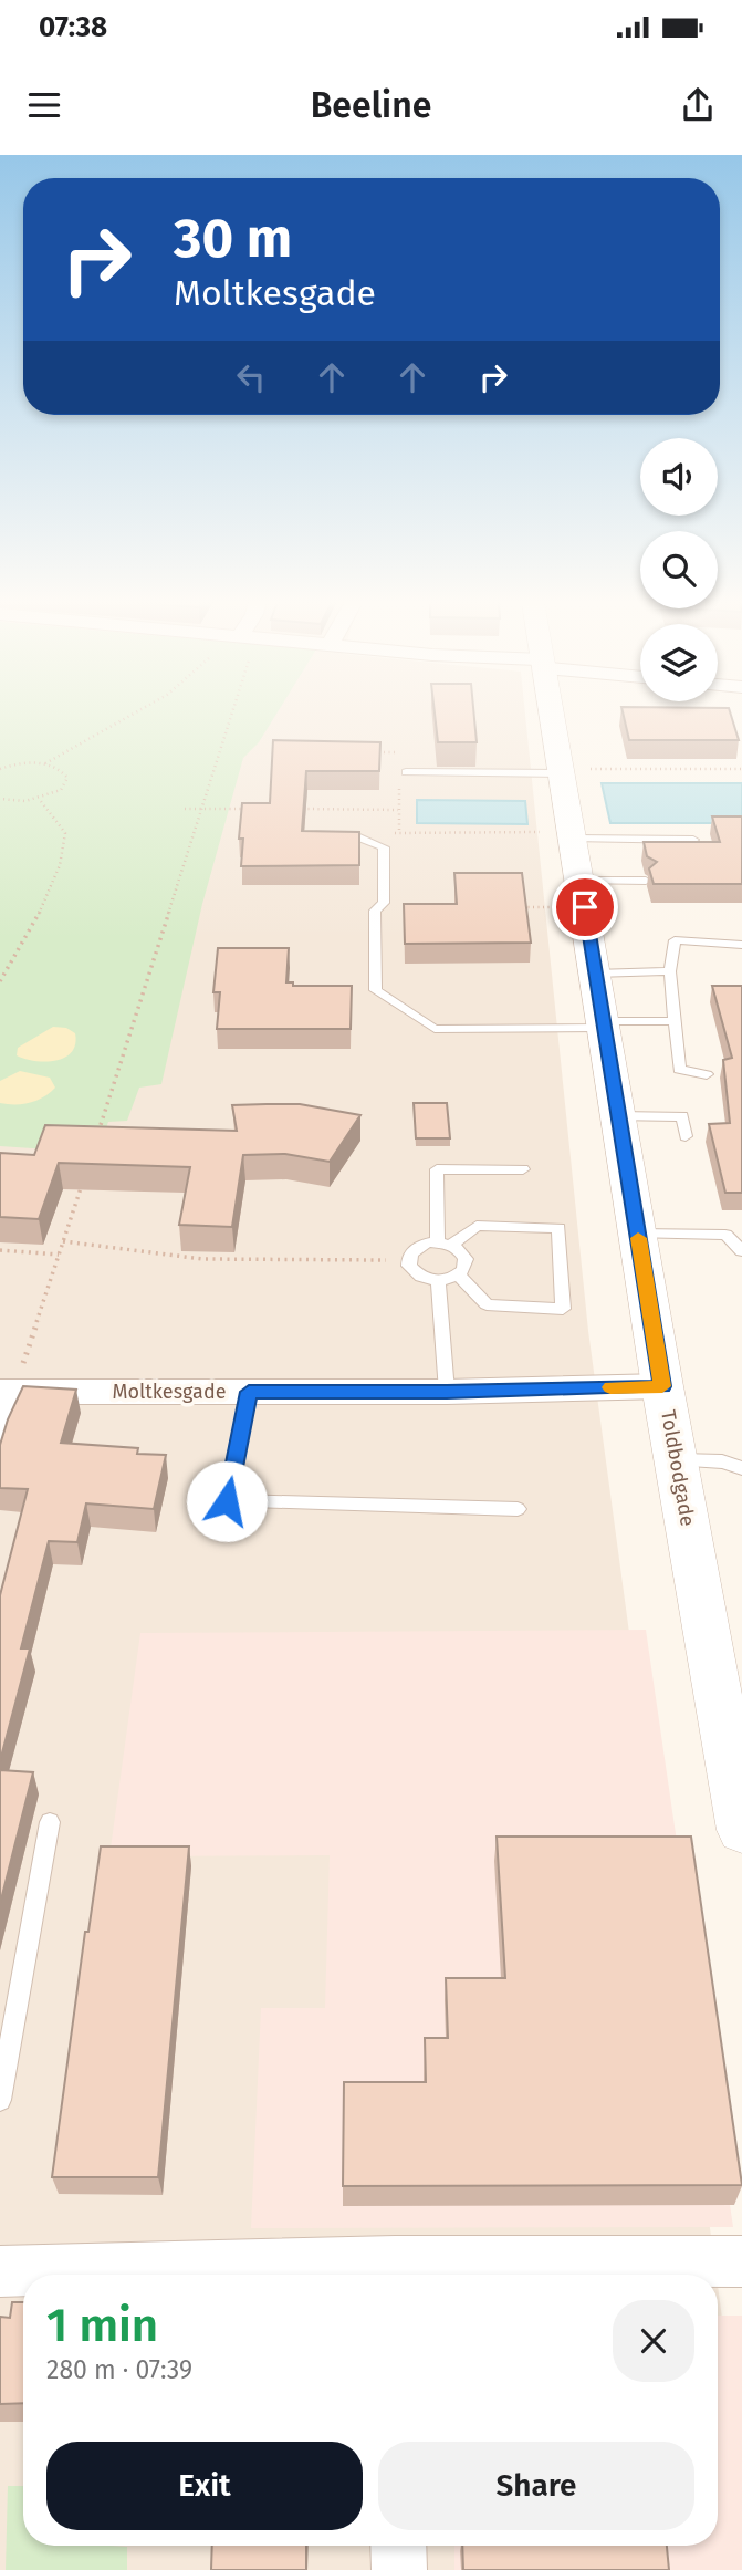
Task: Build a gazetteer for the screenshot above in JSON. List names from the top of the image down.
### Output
{
  "streets": {
    "street": ["Moltkesgade", "Toldbodgade"]
  },
  "crossings": [
    ["Moltkesgade", "Toldbodgade"]
  ],
  "page": {
    "status": "07:38",
    "header": "Beeline",
    "turn": ["30 m", "Moltkesgade"],
    "heading": ["1 min", "280 m · 07:39"],
    "buttons": ["Exit", "Share"]
  }
}
